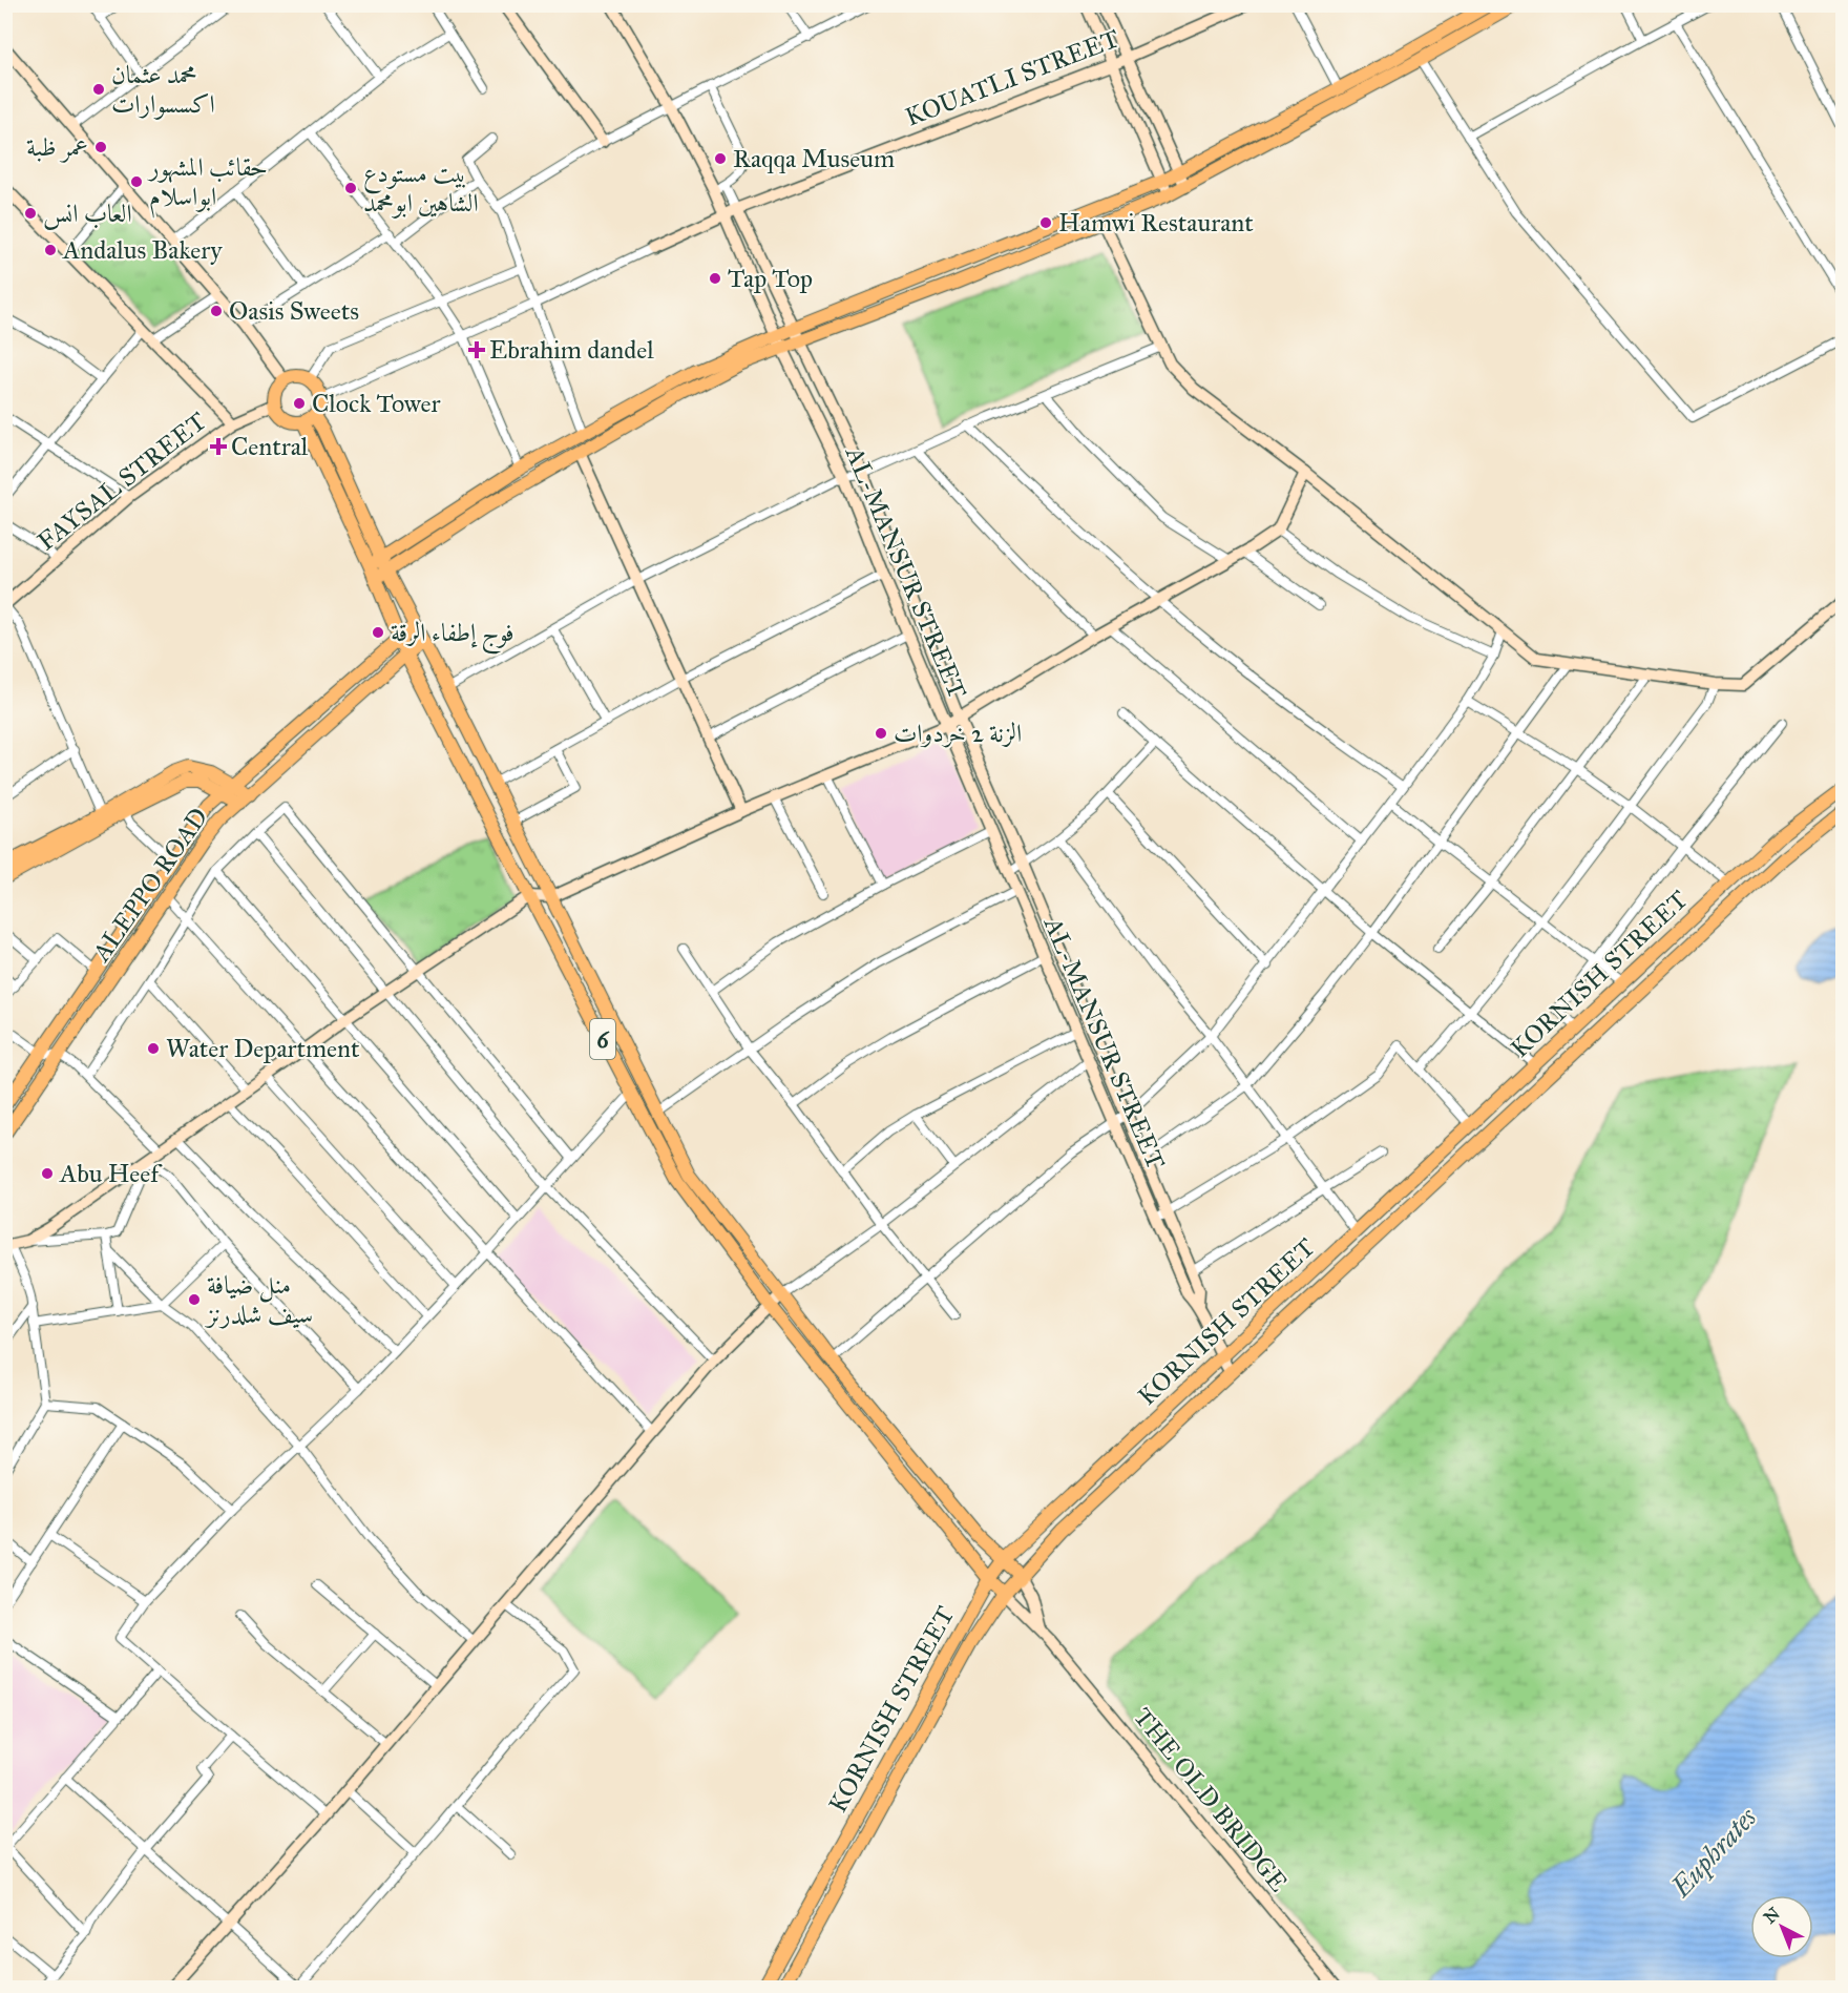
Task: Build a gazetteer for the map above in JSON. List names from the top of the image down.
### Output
{
  "streets": {
    "main road": ["ALEPPO ROAD", "KORNISH STREET", "6"],
    "street": [
      "KOUATLI STREET",
      "FAYSAL STREET",
      "AL-MANSUR STREET",
      "THE OLD BRIDGE"
    ]
  },
  "crossings": [
    ["KOUATLI STREET", "AL-MANSUR STREET"],
    ["FAYSAL STREET", "6"],
    ["AL-MANSUR STREET", "KORNISH STREET"],
    ["ALEPPO ROAD", "6"],
    ["KORNISH STREET", "6"],
    ["KORNISH STREET", "THE OLD BRIDGE"],
    ["6", "THE OLD BRIDGE"]
  ],
  "water": ["Euphrates"],
  "places": {
    "other": [
      "محمد عثمان اكسسوارات",
      "عمر ظبة",
      "Raqqa Museum",
      "حقائب المشهور ابواسلام",
      "بيت مستودع الشاهين ابومحمد",
      "العاب انس",
      "Hamwi Restaurant",
      "Andalus Bakery",
      "Tap Top",
      "Oasis Sweets",
      "Clock Tower",
      "فوج إطفاء الرقة",
      "الزنة 2 خردوات",
      "Water Department",
      "Abu Heef",
      "منل ضيافة سيف شلدرنز"
    ],
    "health": ["Ebrahim dandel", "Central"]
  },
  "north": "top left"
}
